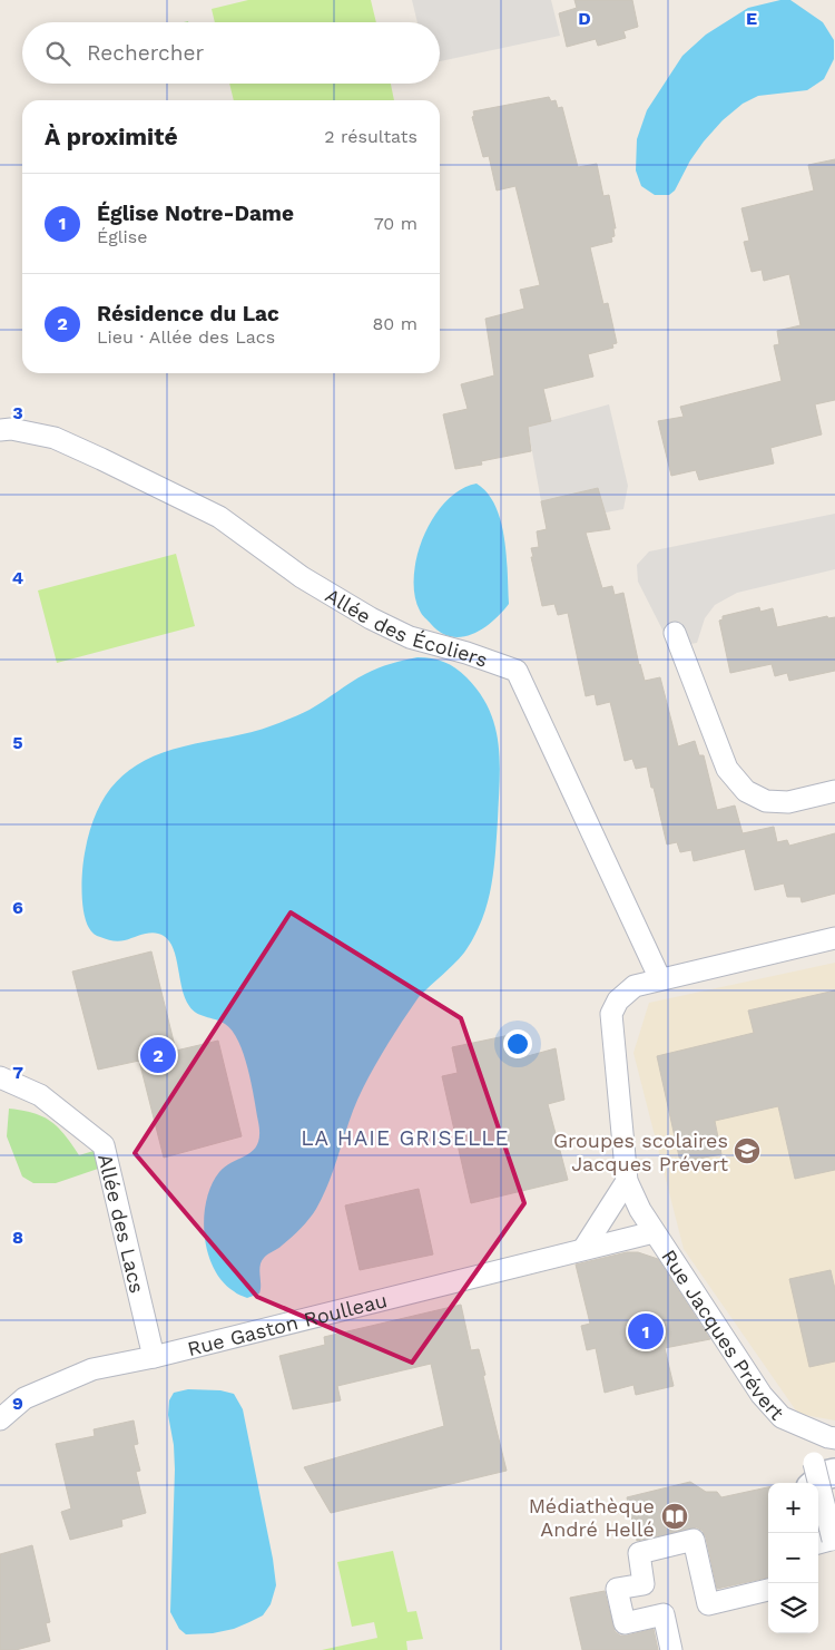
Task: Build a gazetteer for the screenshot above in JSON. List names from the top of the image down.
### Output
{
  "streets": {
    "street": [
      "Allée des Écoliers",
      "Allée des Lacs",
      "Rue Gaston Roulleau",
      "Rue Jacques Prévert"
    ]
  },
  "crossings": [
    ["Allée des Lacs", "Rue Gaston Roulleau"],
    ["Rue Gaston Roulleau", "Rue Jacques Prévert"]
  ],
  "districts": ["LA HAIE GRISELLE"],
  "places": {
    "school or university": ["Groupes scolaires Jacques Prévert"],
    "library": ["Médiathèque André Hellé"]
  },
  "page": {
    "search": "Rechercher",
    "heading": ["À proximité", "2 résultats"],
    "list": [
      {
        "mark": "1",
        "name": "Église Notre-Dame",
        "note": "Église",
        "value": "70 m"
      },
      {
        "mark": "2",
        "name": "Résidence du Lac",
        "note": "Lieu · Allée des Lacs",
        "value": "80 m"
      }
    ],
    "pins": ["2", "1"],
    "map_buttons": ["+", "−"]
  },
  "grid": {
    "columns": ["D", "E"],
    "rows": [
      "3",
      "4",
      "5",
      "6",
      "7",
      "8",
      "9"
    ]
  }
}
